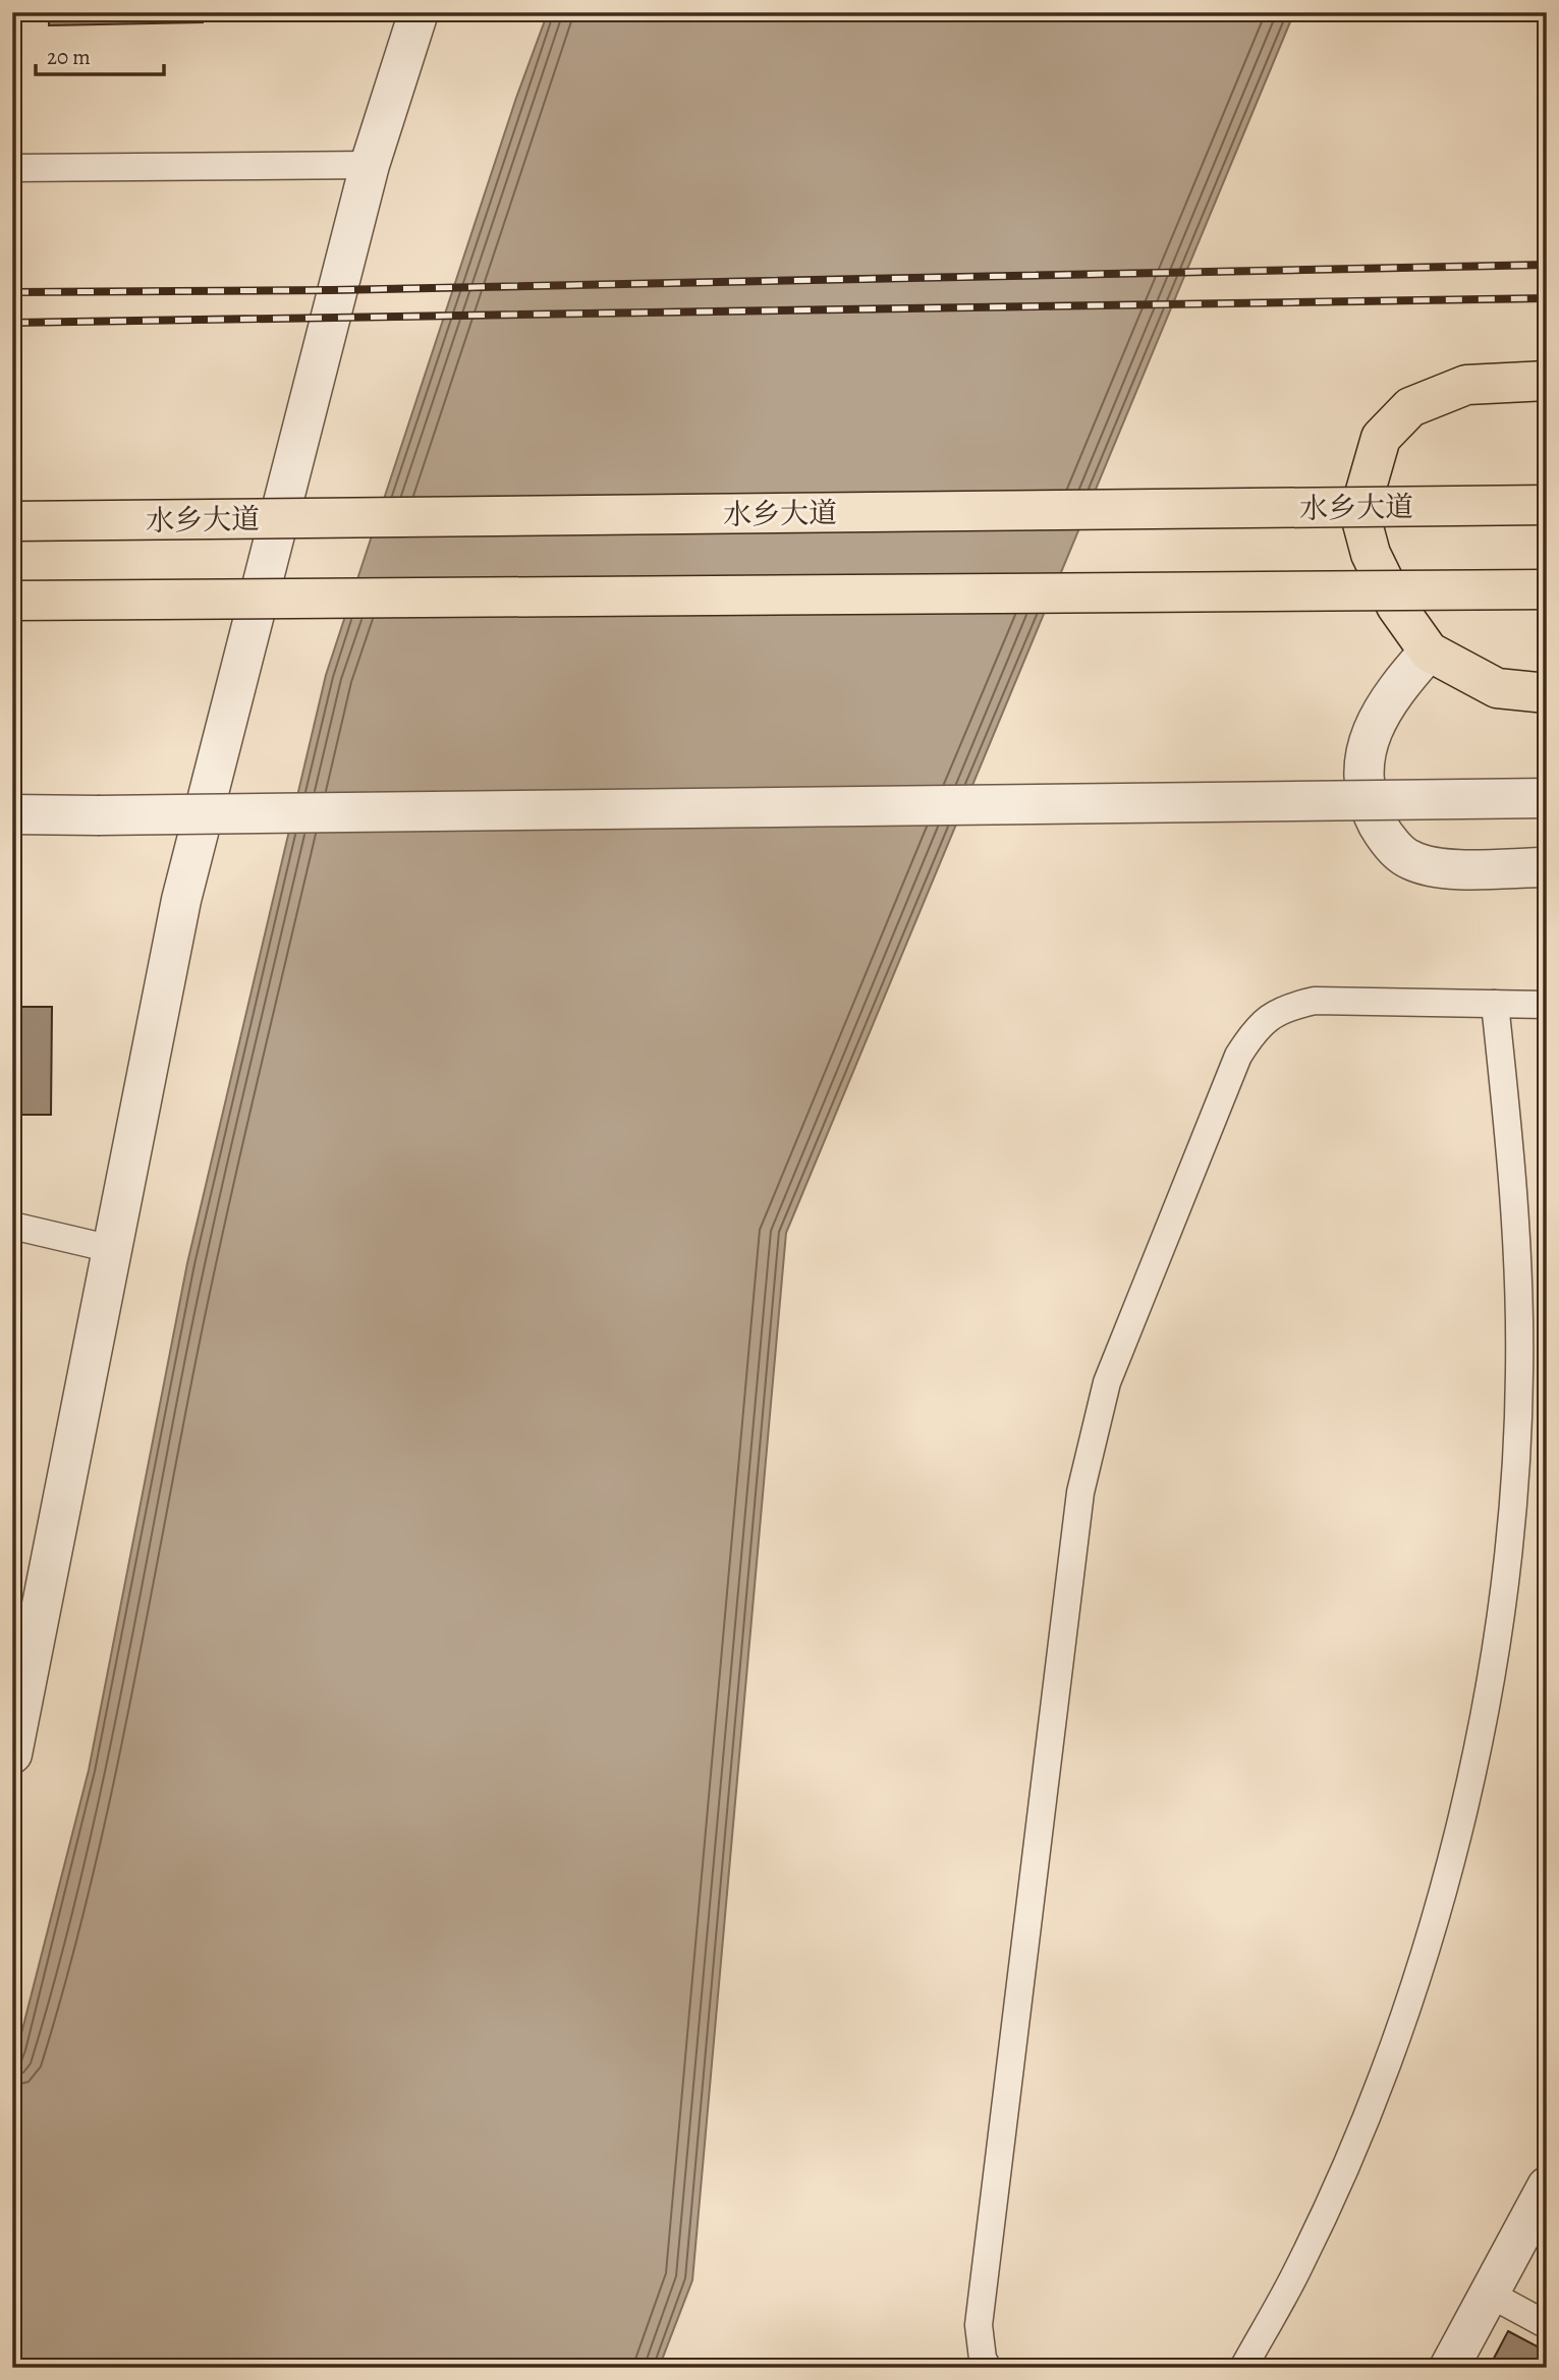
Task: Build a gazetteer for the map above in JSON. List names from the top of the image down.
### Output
{
  "streets": {
    "main road": ["水乡大道"]
  },
  "scale_bar": "20 m"
}
